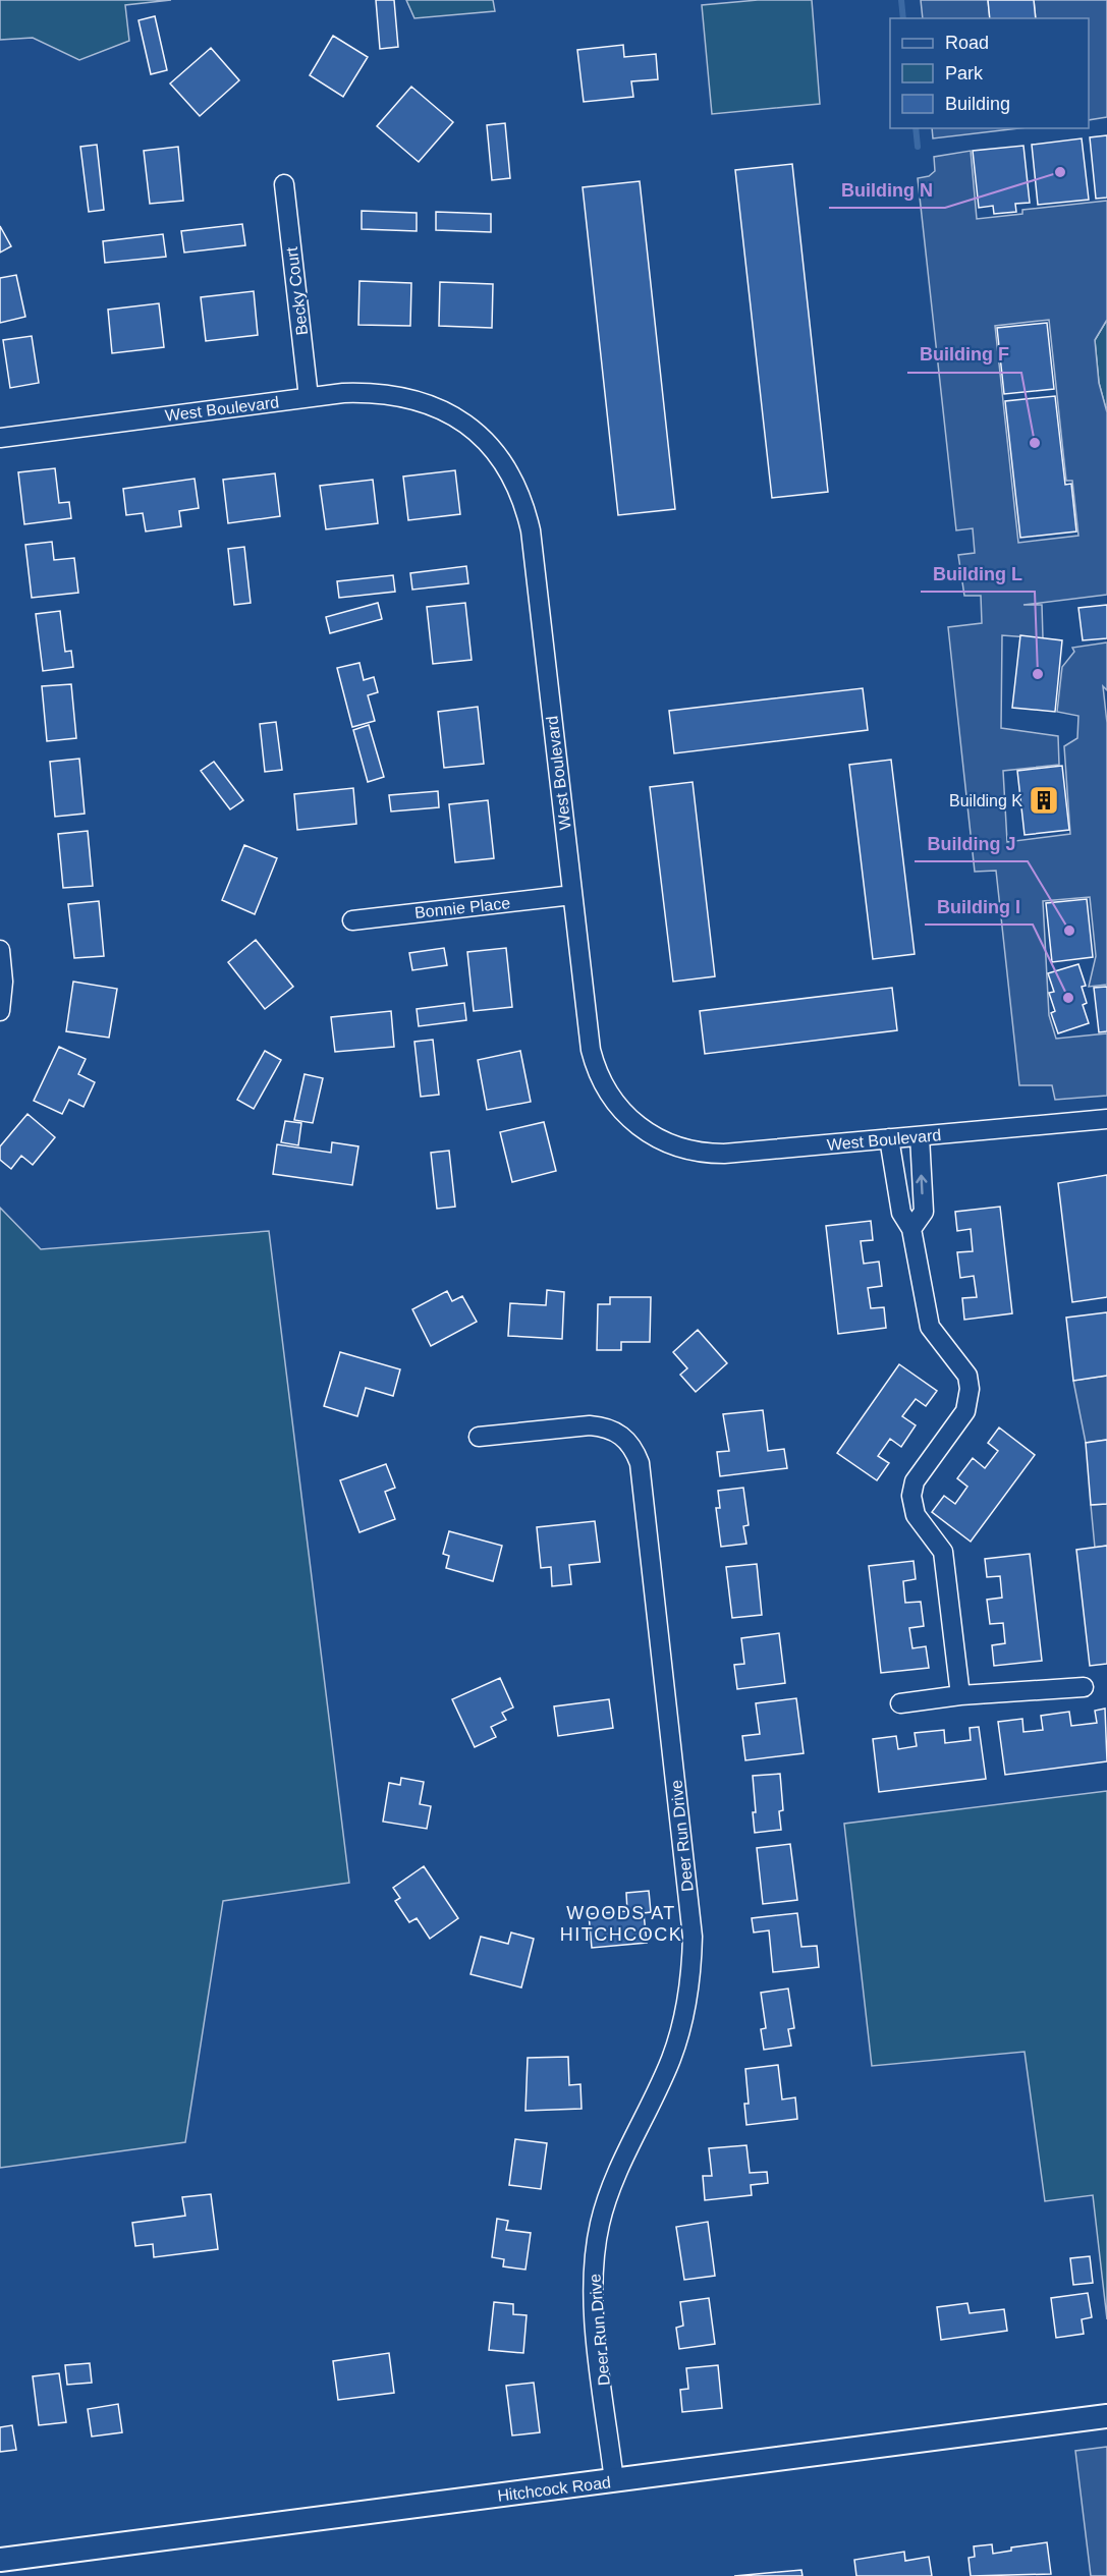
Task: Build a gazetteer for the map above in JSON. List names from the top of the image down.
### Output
{
  "streets": {
    "street": [
      "Becky Court",
      "West Boulevard",
      "Bonnie Place",
      "Deer Run Drive",
      "Hitchcock Road"
    ]
  },
  "crossings": [
    ["Becky Court", "West Boulevard"],
    ["West Boulevard", "Bonnie Place"],
    ["Deer Run Drive", "Hitchcock Road"]
  ],
  "districts": ["WOODS AT HITCHCOCK"],
  "places": {
    "other": [
      "Building N",
      "Building F",
      "Building L",
      "Building J",
      "Building I"
    ],
    "building": ["Building K"]
  },
  "legend": ["Road", "Park", "Building"]
}
